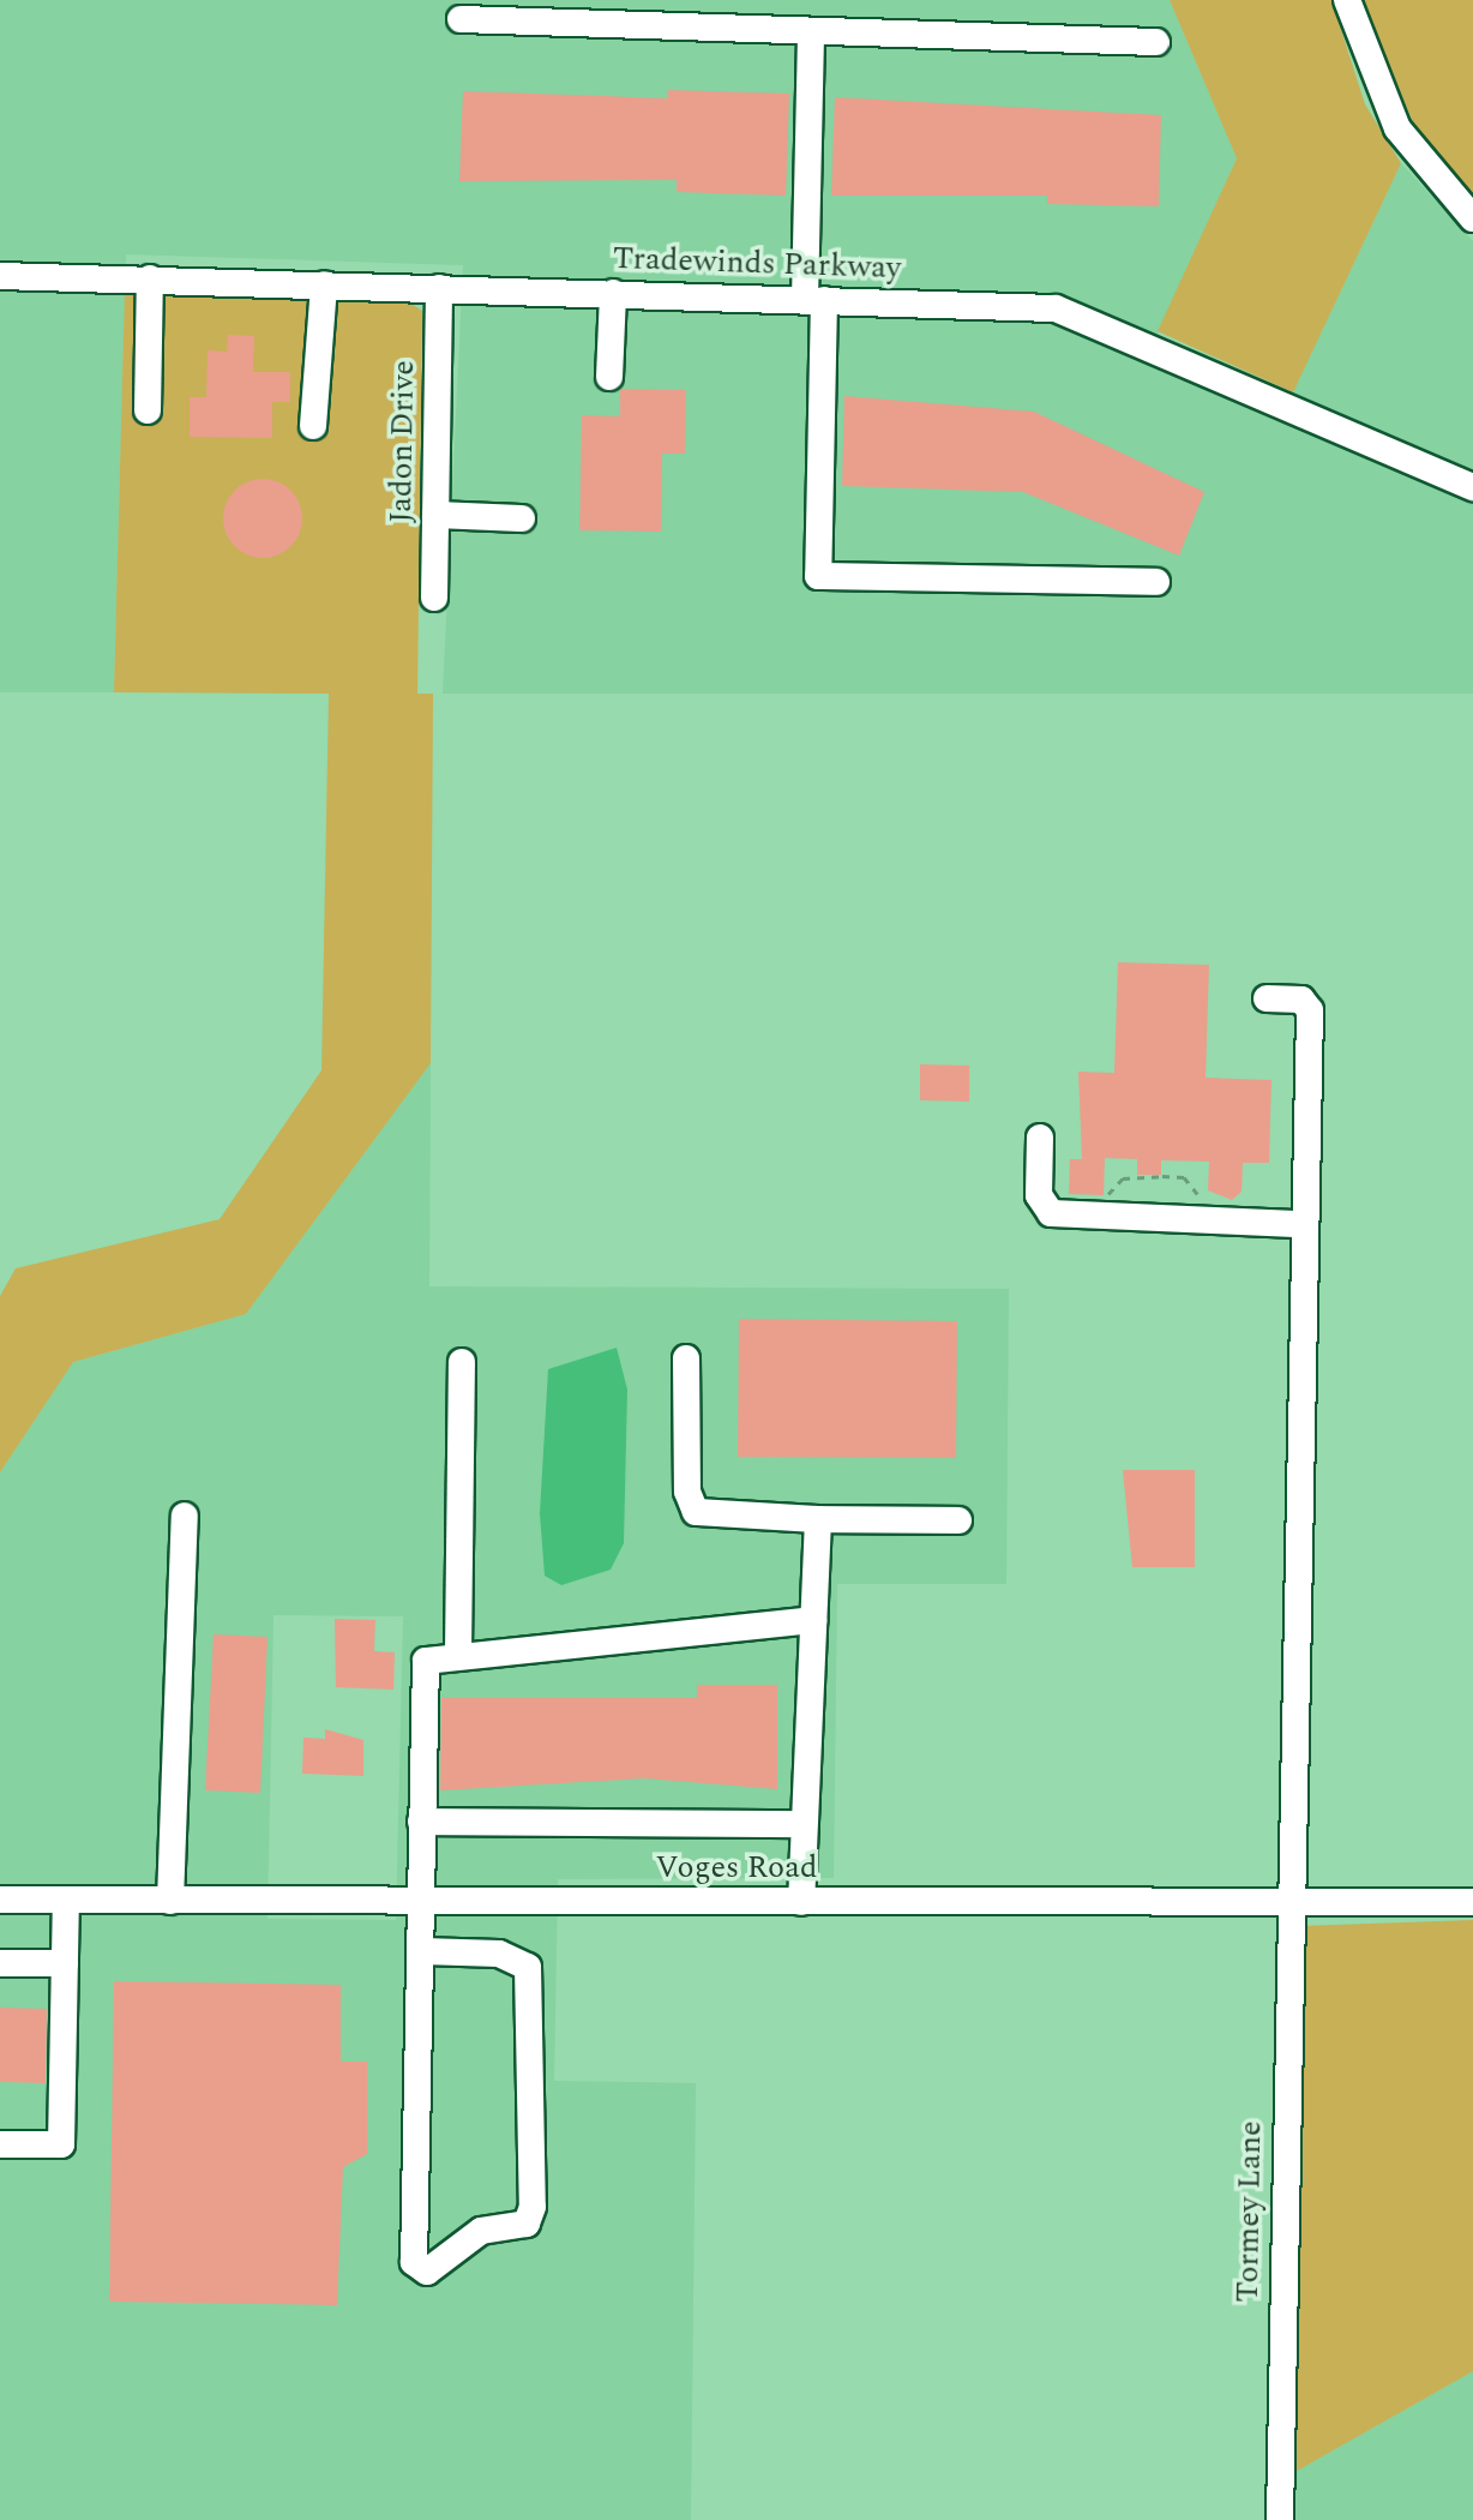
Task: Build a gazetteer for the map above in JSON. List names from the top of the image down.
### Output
{
  "streets": {
    "street": [
      "Tradewinds Parkway",
      "Jadon Drive",
      "Voges Road",
      "Tormey Lane"
    ]
  },
  "crossings": [
    ["Tradewinds Parkway", "Jadon Drive"],
    ["Voges Road", "Tormey Lane"]
  ]
}
